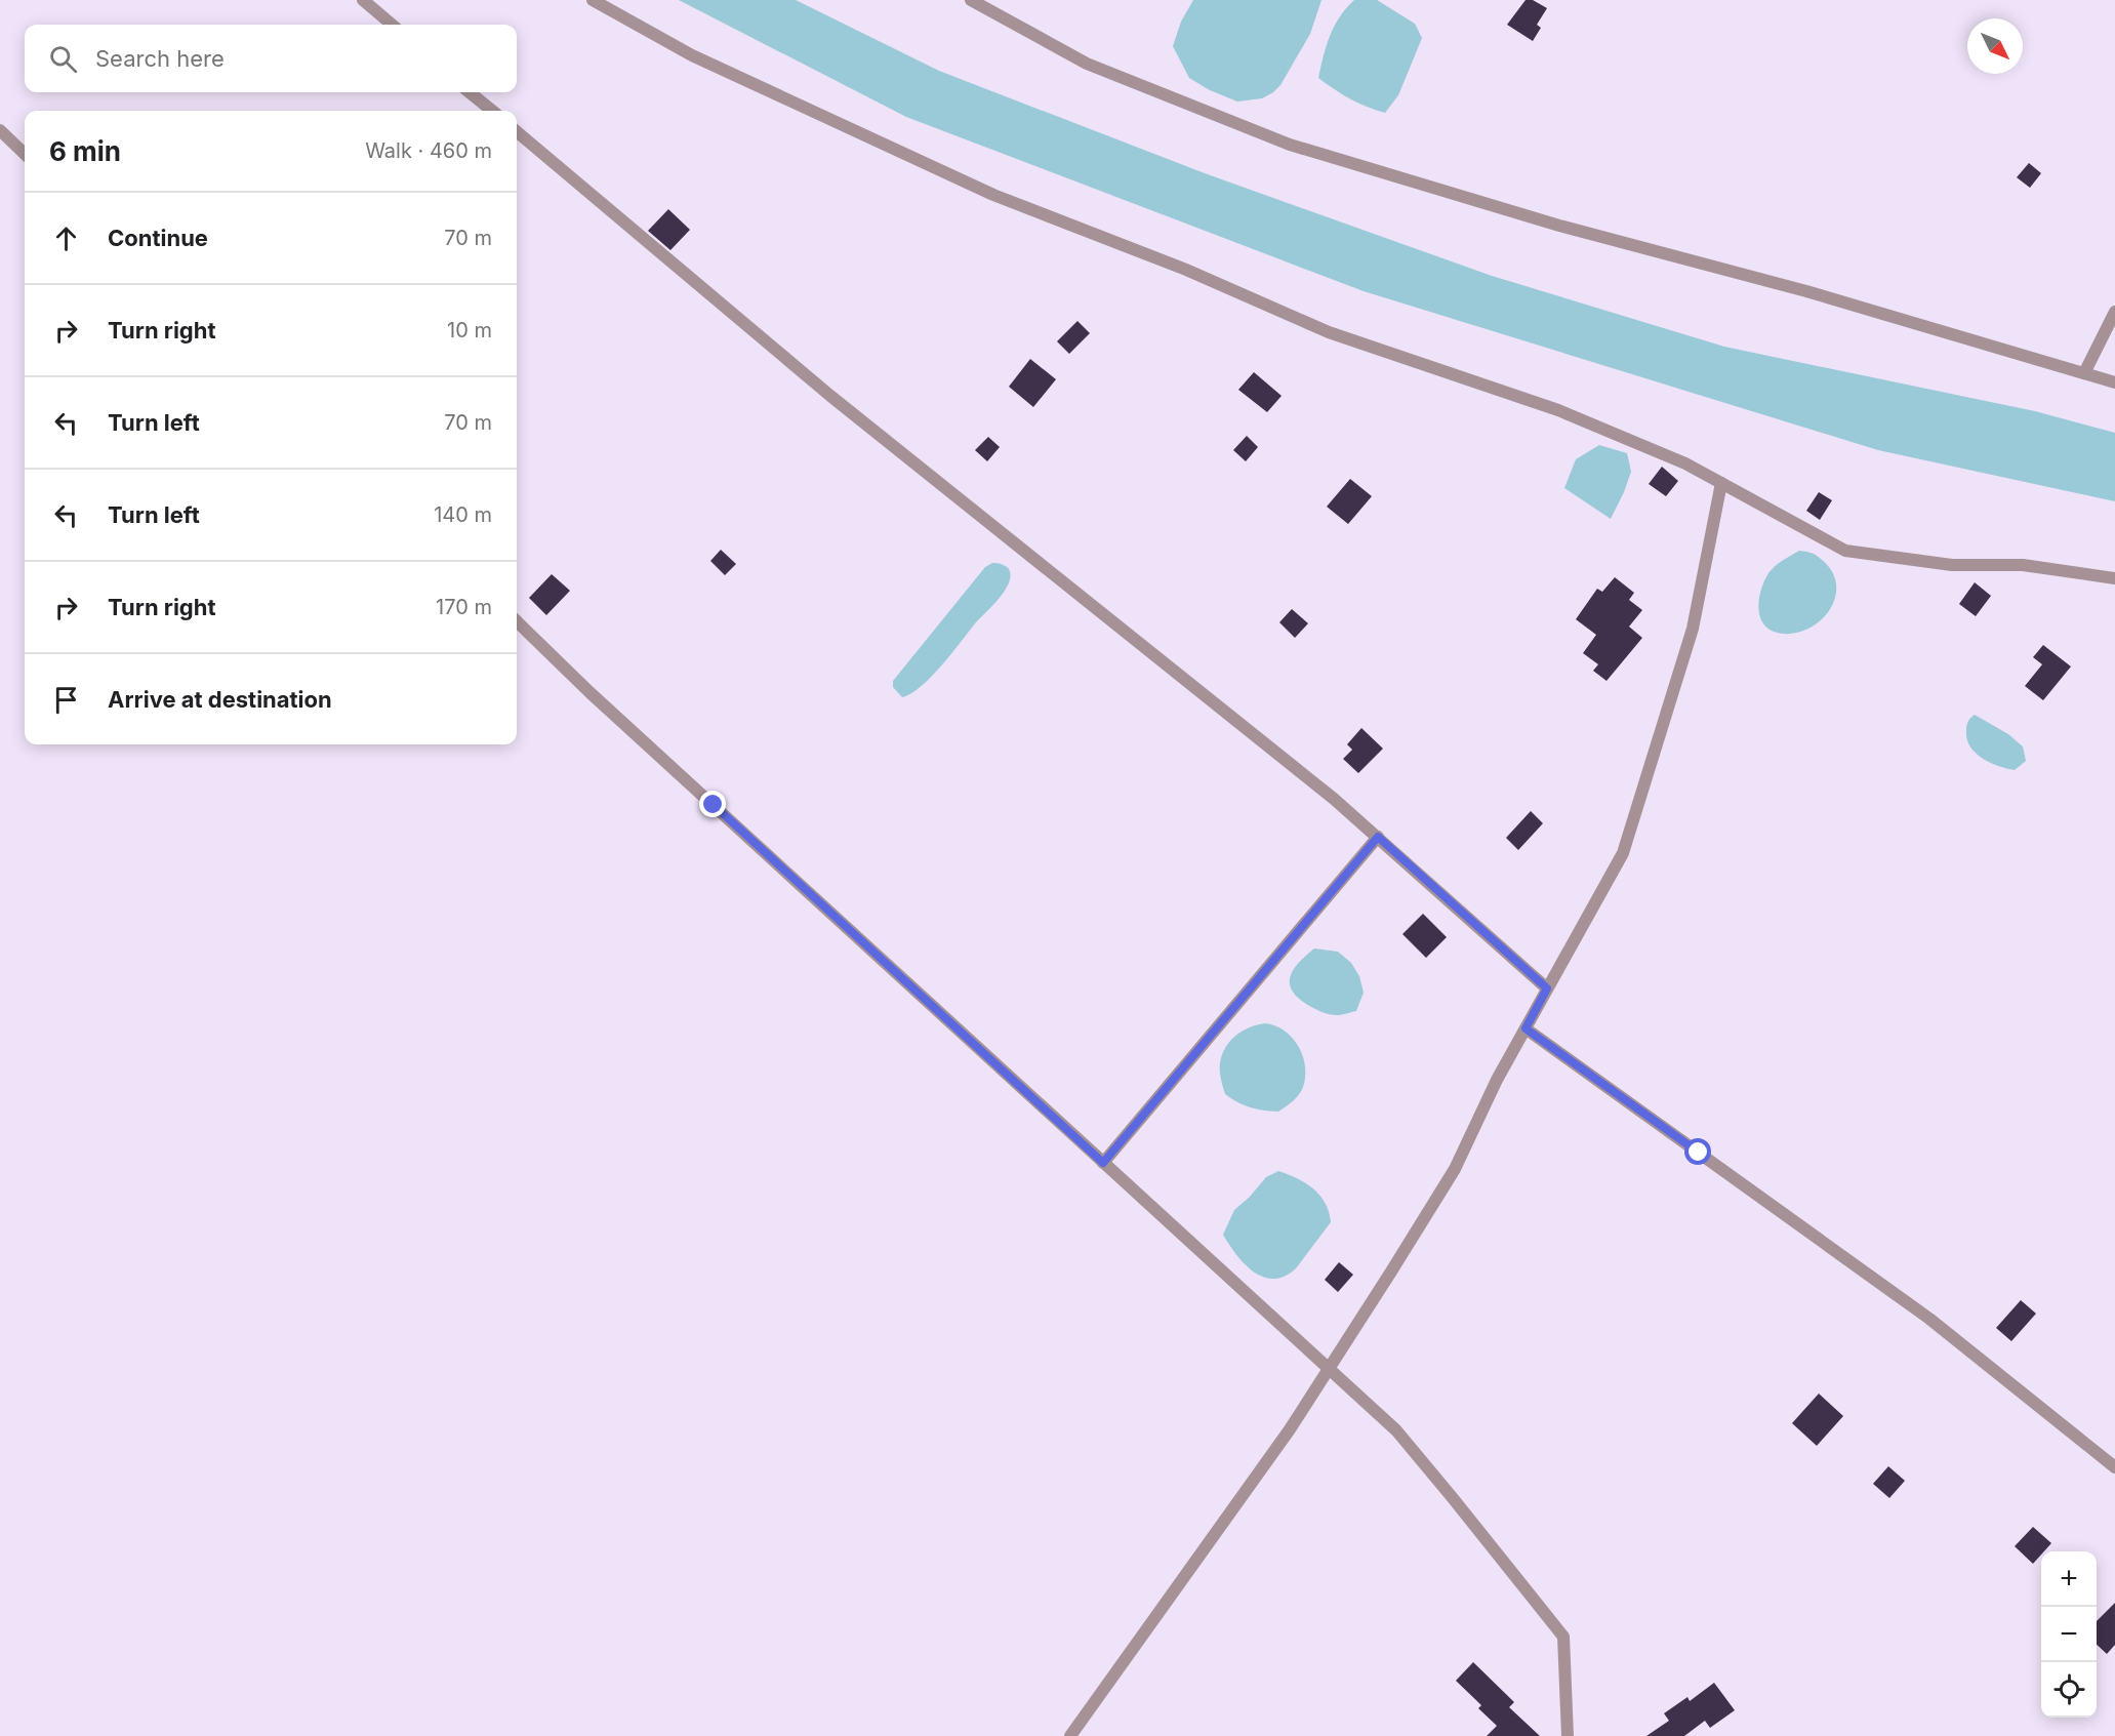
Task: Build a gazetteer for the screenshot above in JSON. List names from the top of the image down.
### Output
{
  "north": "bottom right",
  "page": {
    "search": "Search here",
    "heading": ["6 min", "Walk · 460 m"],
    "list": [
      ["Continue", "70 m"],
      ["Turn right", "10 m"],
      ["Turn left", "70 m"],
      ["Turn left", "140 m"],
      ["Turn right", "170 m"],
      "Arrive at destination"
    ],
    "map_buttons": ["+", "−"]
  }
}
